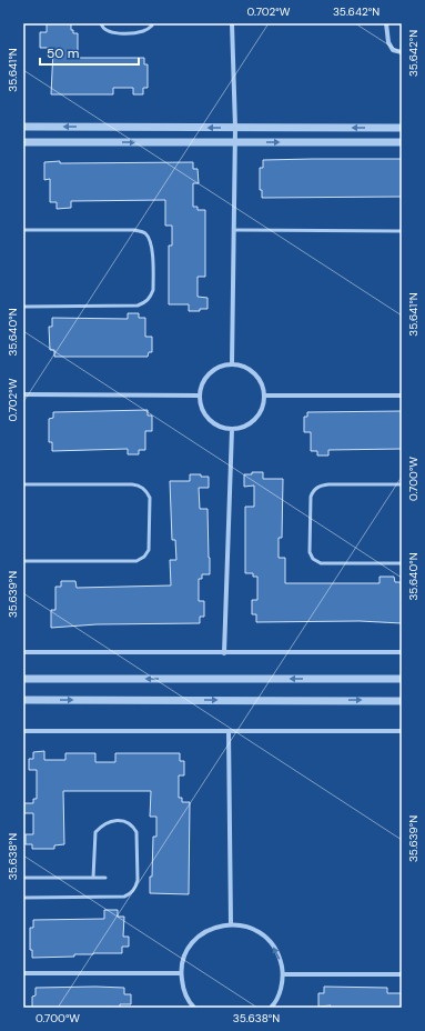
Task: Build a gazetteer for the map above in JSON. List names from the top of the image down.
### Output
{
  "scale_bar": "50 m",
  "coordinates": [
    "0.702°W",
    "35.642°N",
    "35.641°N",
    "35.640°N",
    "0.700°W",
    "35.639°N",
    "35.638°N"
  ]
}
